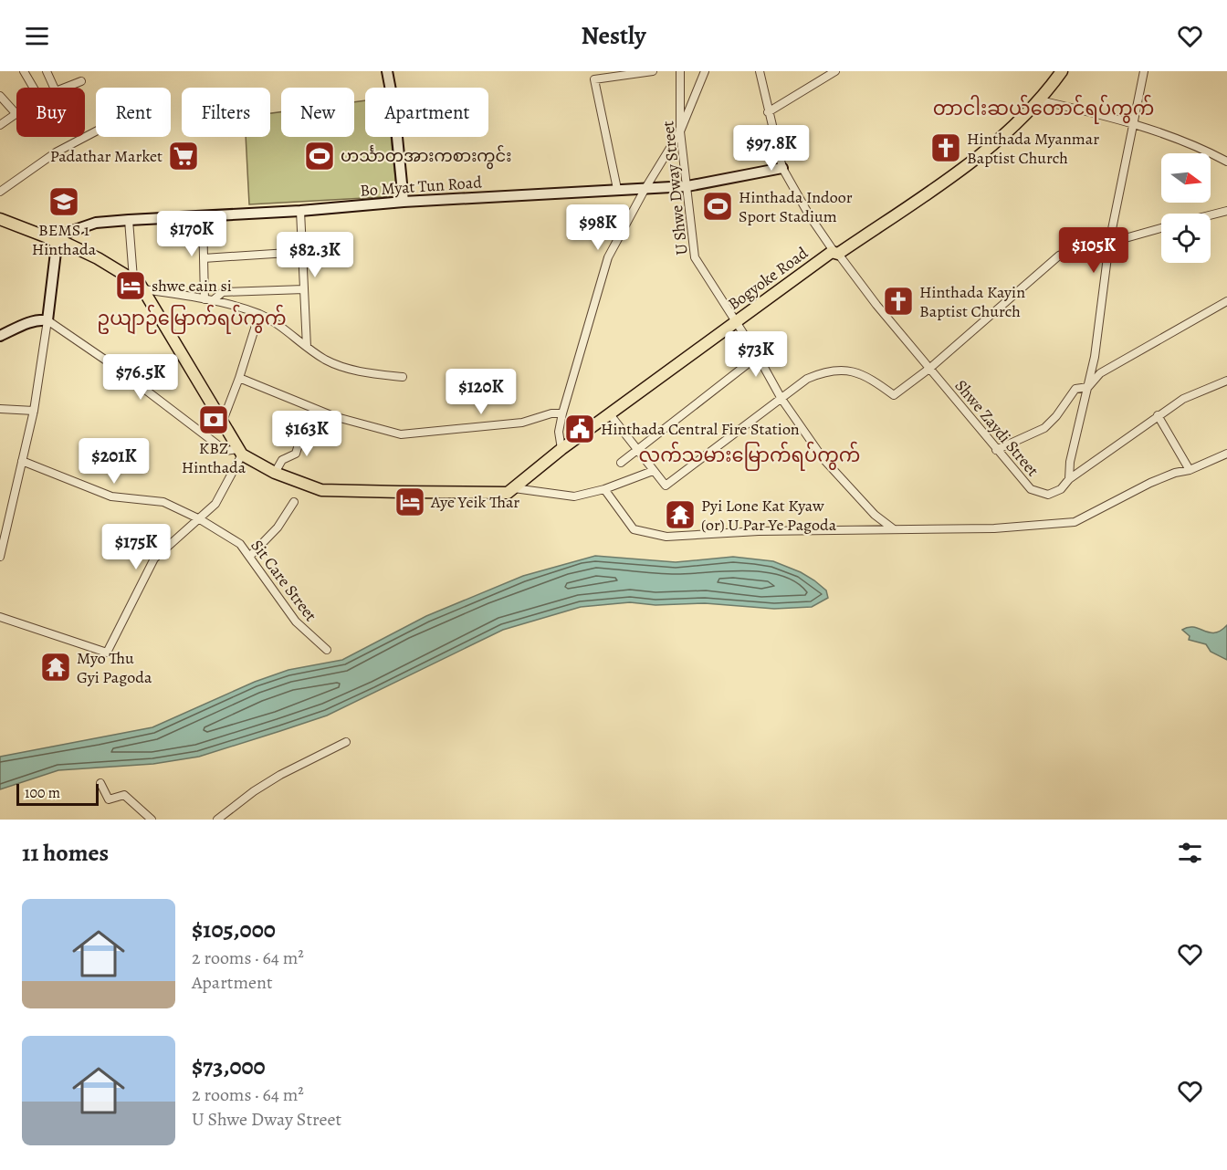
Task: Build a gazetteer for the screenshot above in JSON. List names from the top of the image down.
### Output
{
  "streets": {
    "main road": ["Bogyoke Road"],
    "street": [
      "Bo Myat Tun Road",
      "U Shwe Dway Street",
      "Shwe Zaydi Street",
      "Sit Care Street"
    ]
  },
  "crossings": [
    ["Bo Myat Tun Road", "U Shwe Dway Street"],
    ["Bo Myat Tun Road", "Shwe Zaydi Street"],
    ["U Shwe Dway Street", "Bogyoke Road"],
    ["Bogyoke Road", "Shwe Zaydi Street"]
  ],
  "districts": ["တာငါးဆယ်တောင်ရပ်ကွက်", "ဥယျာဉ်မြောက်ရပ်ကွက်", "လက်သမားမြောက်ရပ်ကွက်"],
  "places": {
    "church": ["Hinthada Myanmar Baptist Church", "Hinthada Kayin Baptist Church"],
    "supermarket": ["Padathar Market"],
    "sports": ["ဟင်္သာတအားကစားကွင်း", "Hinthada Indoor Sport Stadium"],
    "school or university": ["BEMS 1 Hinthada"],
    "hotel": ["shwe eain si", "Aye Yeik Thar"],
    "bank": ["KBZ Hinthada"],
    "public building": ["Hinthada Central Fire Station"],
    "temple": ["Pyi Lone Kat Kyaw (or) U Par Ye Pagoda", "Myo Thu Gyi Pagoda"]
  },
  "scale_bar": "100 m",
  "north": "right",
  "page": {
    "header": "Nestly",
    "chip": [
      "Buy",
      "Rent",
      "Filters",
      "New",
      "Apartment"
    ],
    "price": [
      "$97.8K",
      "$98K",
      "$170K",
      "$105K",
      "$82.3K",
      "$73K",
      "$76.5K",
      "$120K",
      "$163K",
      "$201K",
      "$175K"
    ],
    "scale": "100 m",
    "heading": "11 homes",
    "list": [
      {
        "name": "$105,000",
        "note": "2 rooms · 64 m² · Apartment"
      },
      {
        "name": "$73,000",
        "note": "2 rooms · 64 m² · U Shwe Dway Street"
      }
    ]
  }
}
